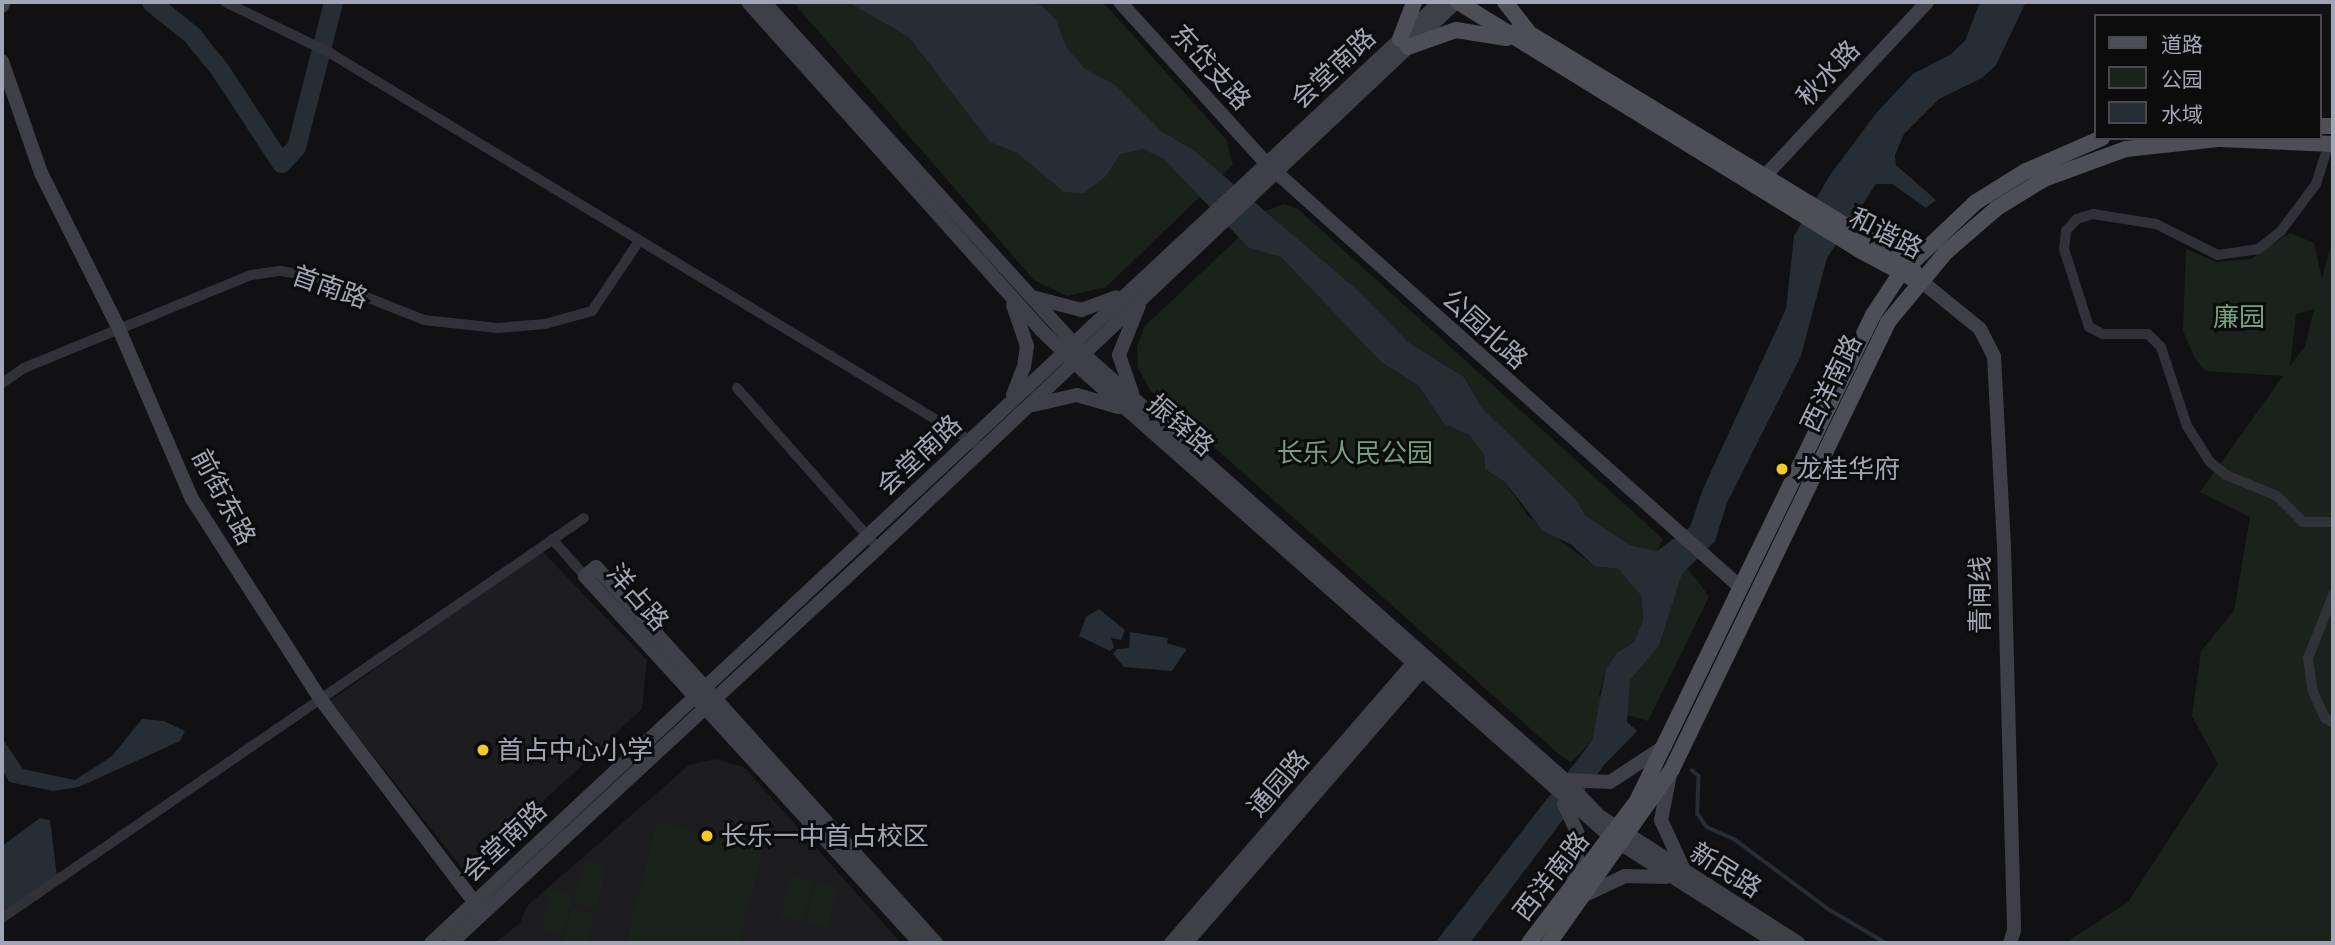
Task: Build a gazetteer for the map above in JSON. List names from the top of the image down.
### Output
{
  "streets": {
    "main road": [
      "东岱支路",
      "会堂南路",
      "秋水路",
      "和谐路",
      "公园北路",
      "西洋南路",
      "振铎路",
      "前街东路",
      "青闸线",
      "洋占路",
      "通园路",
      "新民路"
    ],
    "street": ["首南路"]
  },
  "crossings": [
    ["东岱支路", "会堂南路"],
    ["东岱支路", "公园北路"],
    ["会堂南路", "和谐路"],
    ["会堂南路", "公园北路"],
    ["会堂南路", "振铎路"],
    ["会堂南路", "前街东路"],
    ["会堂南路", "洋占路"],
    ["秋水路", "和谐路"],
    ["和谐路", "西洋南路"],
    ["和谐路", "青闸线"],
    ["首南路", "前街东路"],
    ["公园北路", "西洋南路"],
    ["西洋南路", "振铎路"],
    ["西洋南路", "青闸线"],
    ["西洋南路", "新民路"],
    ["振铎路", "通园路"],
    ["振铎路", "新民路"]
  ],
  "parks": ["廉园", "长乐人民公园"],
  "places": ["龙桂华府", "首占中心小学", "长乐一中首占校区"],
  "legend": ["道路", "公园", "水域"]
}
